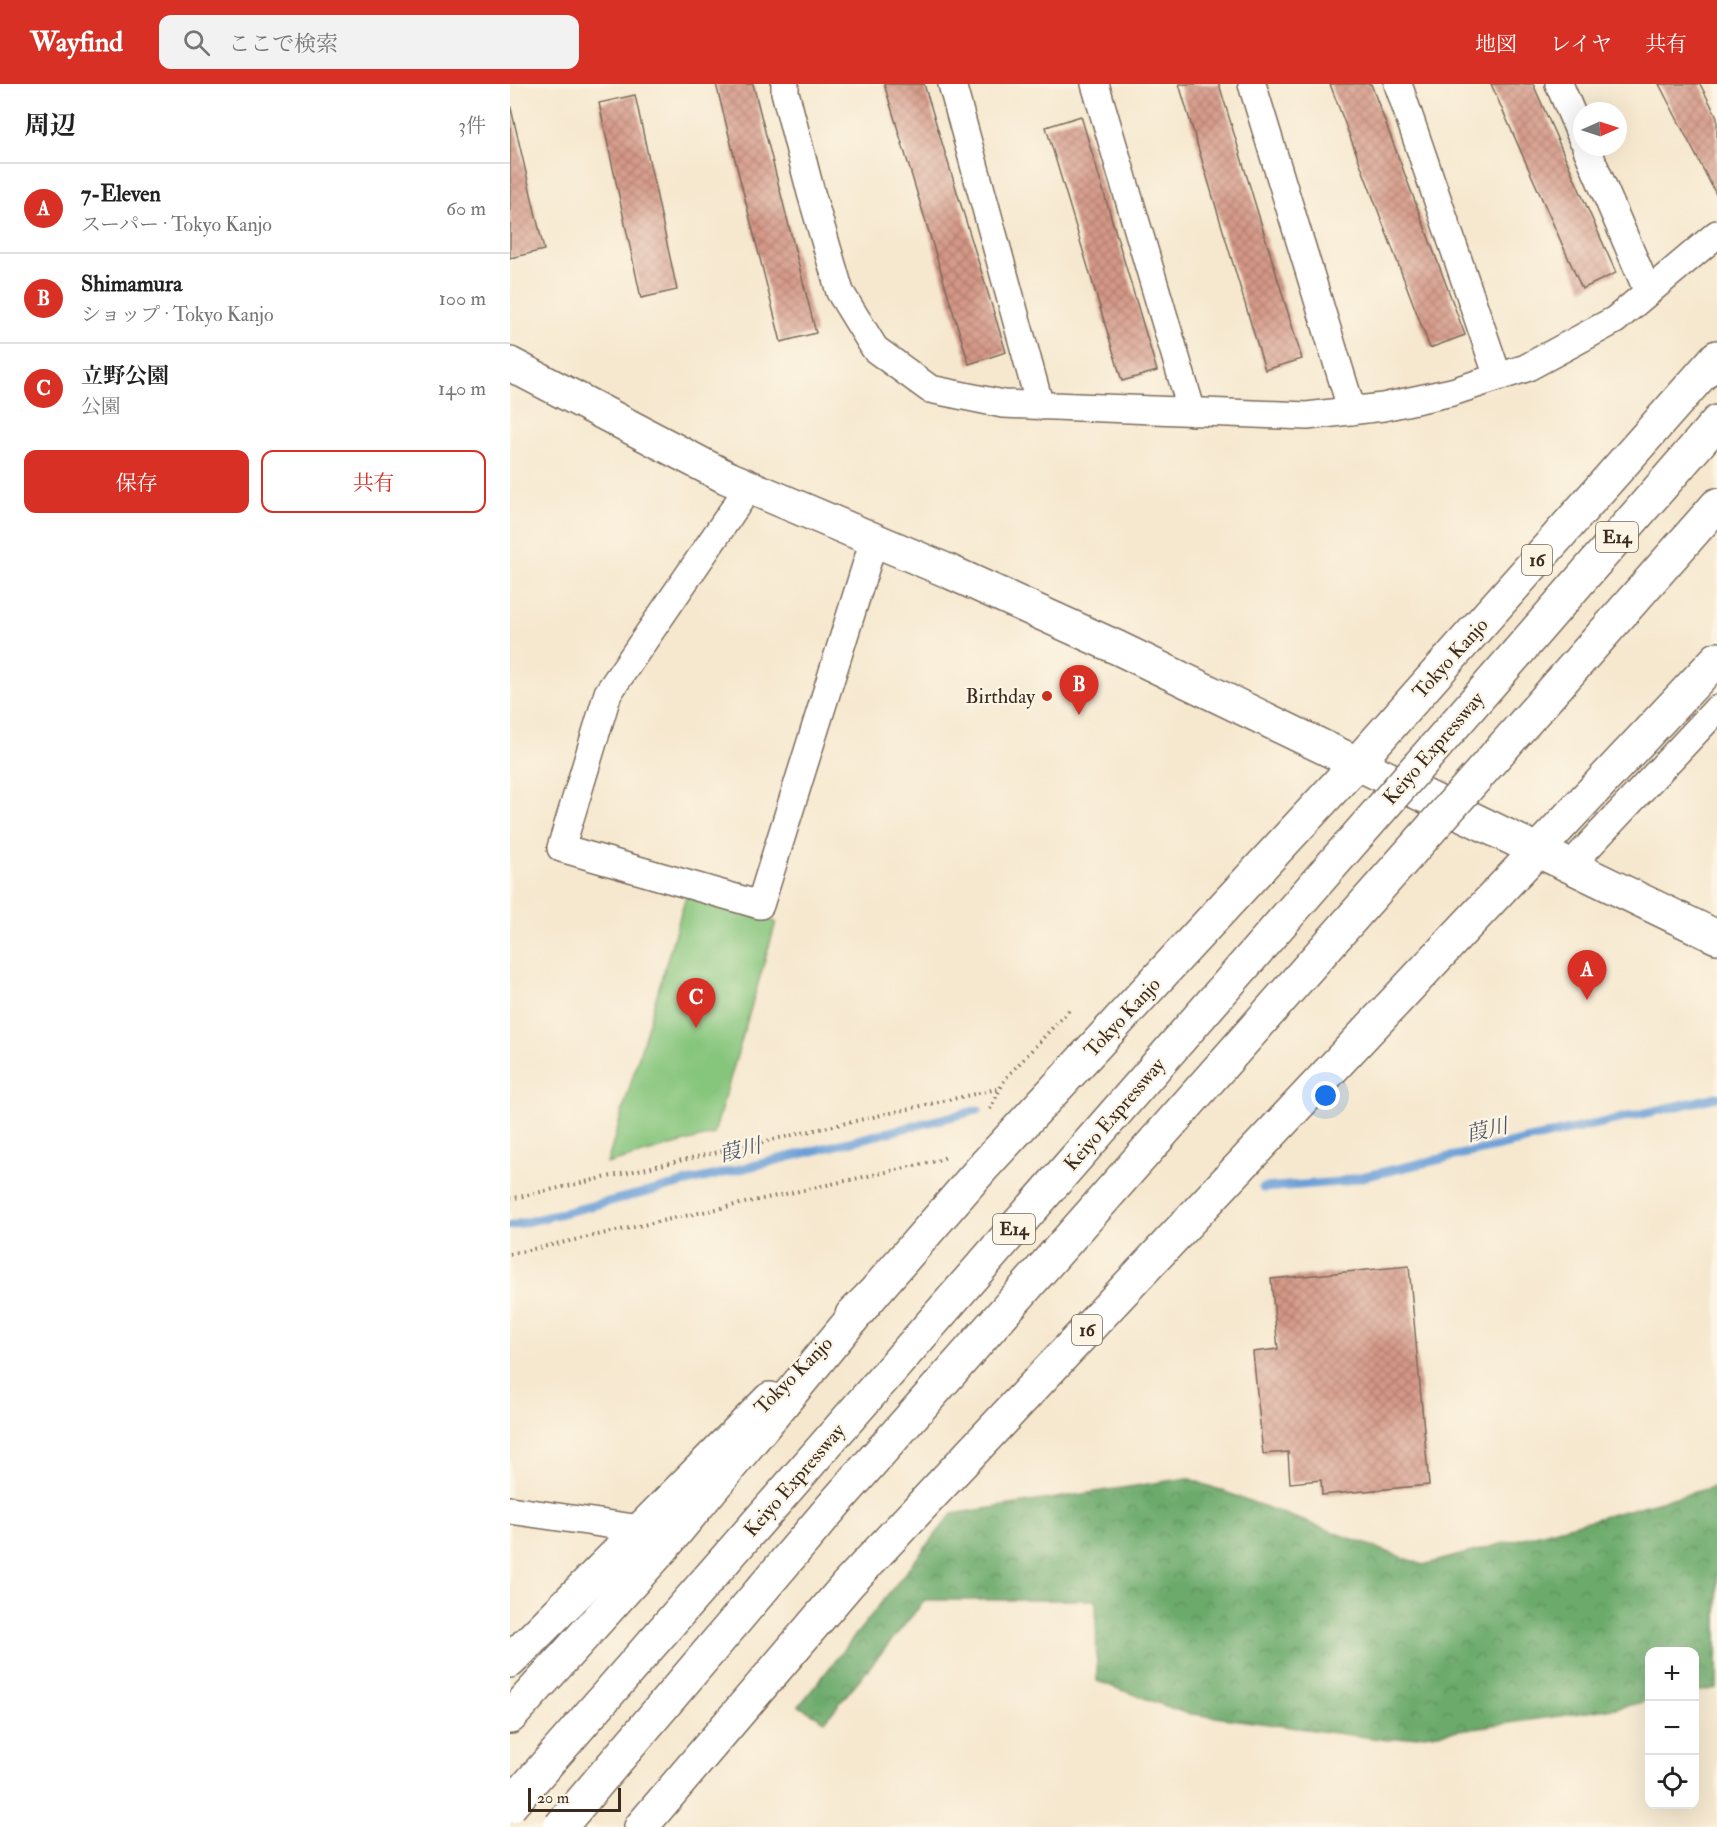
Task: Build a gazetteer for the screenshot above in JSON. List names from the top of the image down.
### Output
{
  "streets": {
    "main road": [
      "E14",
      "16",
      "Tokyo Kanjo",
      "Keiyo Expressway"
    ]
  },
  "water": ["葭川"],
  "places": ["Birthday"],
  "scale_bar": "20 m",
  "north": "right",
  "page": {
    "header": "Wayfind",
    "search": "ここで検索",
    "nav": ["地図", "レイヤ", "共有"],
    "heading": ["周辺", "3件"],
    "list": [
      {
        "mark": "A",
        "name": "7-Eleven",
        "note": "スーパー · Tokyo Kanjo",
        "value": "60 m"
      },
      {
        "mark": "B",
        "name": "Shimamura",
        "note": "ショップ · Tokyo Kanjo",
        "value": "100 m"
      },
      {
        "mark": "C",
        "name": "立野公園",
        "note": "公園",
        "value": "140 m"
      }
    ],
    "buttons": ["保存", "共有"],
    "pins": ["B", "A", "C"],
    "map_buttons": ["+", "−"],
    "scale": "20 m"
  }
}
